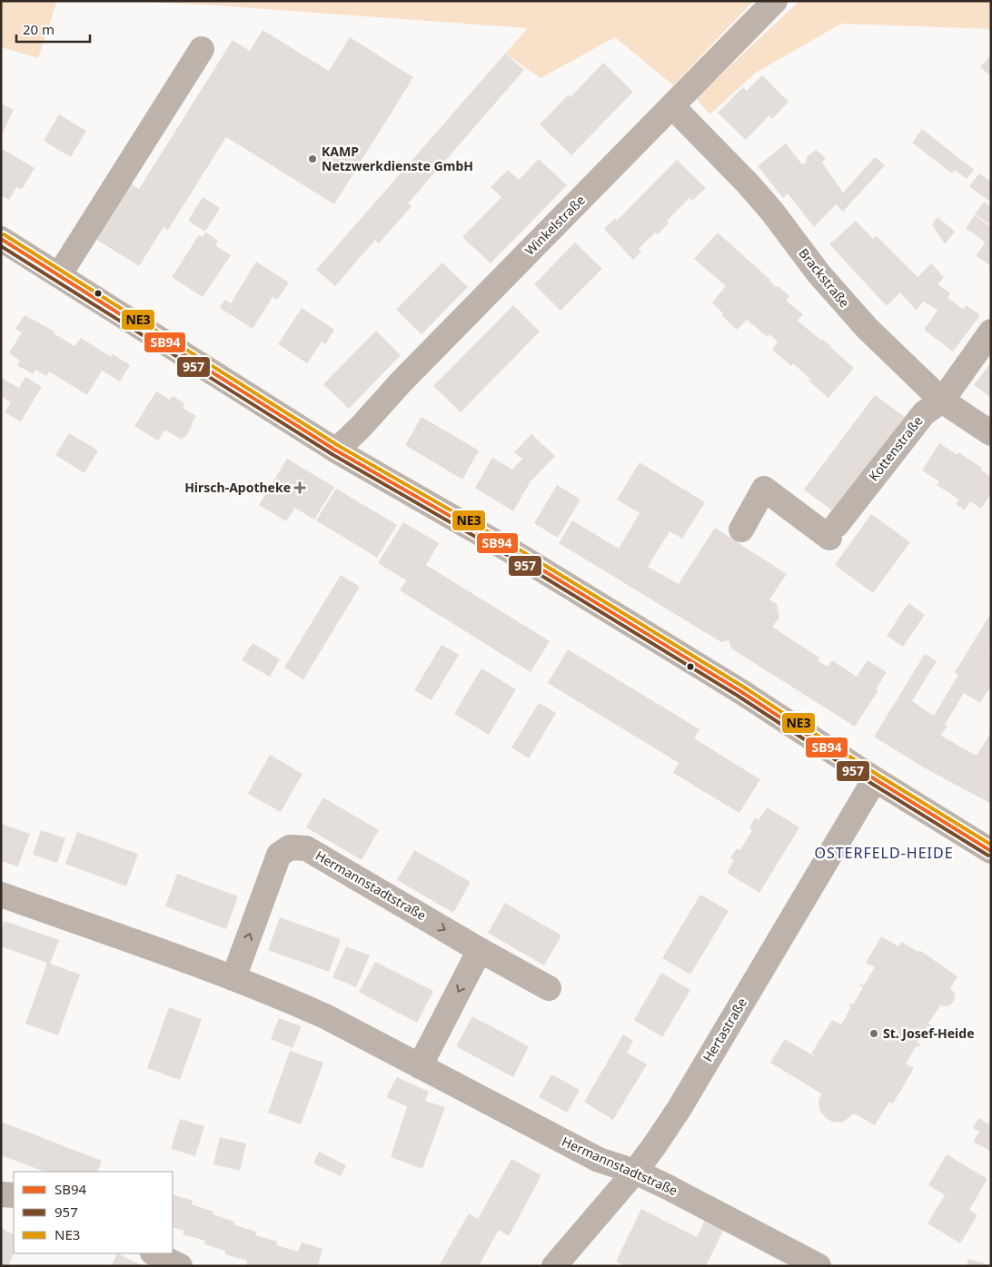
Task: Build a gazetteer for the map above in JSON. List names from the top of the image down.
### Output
{
  "streets": {
    "street": [
      "Winkelstraße",
      "Brackstraße",
      "Kottenstraße",
      "Hermannstadtstraße",
      "Hertastraße"
    ]
  },
  "crossings": [
    ["Winkelstraße", "Brackstraße"],
    ["Brackstraße", "Kottenstraße"],
    ["Hermannstadtstraße", "Hertastraße"]
  ],
  "districts": ["OSTERFELD-HEIDE"],
  "places": {
    "other": ["KAMP Netzwerkdienste GmbH", "St. Josef-Heide"],
    "health": ["Hirsch-Apotheke"]
  },
  "lines": ["transit line NE3", "transit line SB94", "transit line 957"],
  "legend": ["SB94", "957", "NE3"],
  "scale_bar": "20 m"
}
